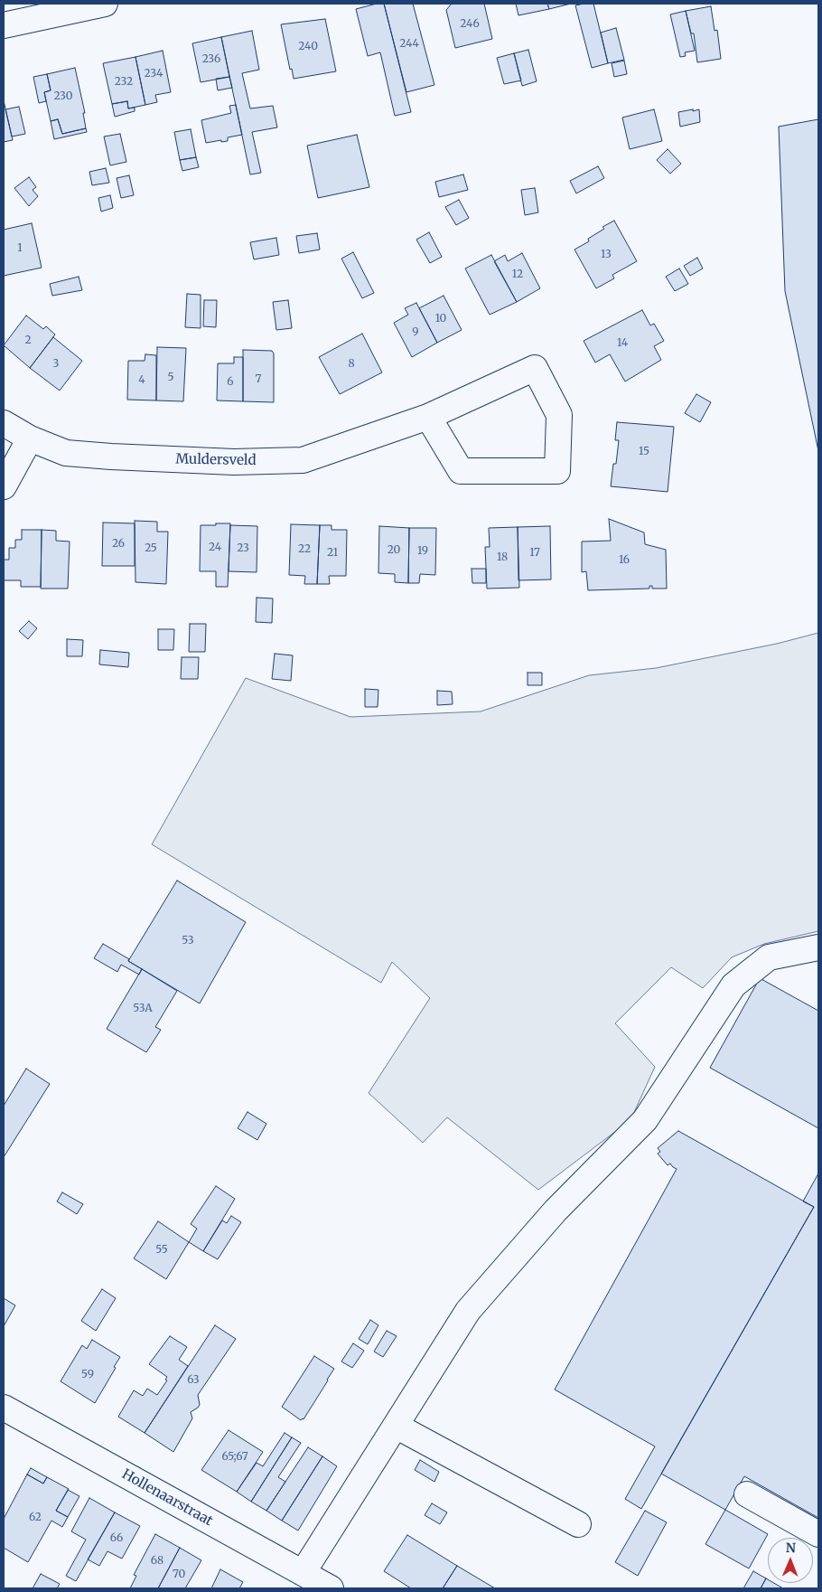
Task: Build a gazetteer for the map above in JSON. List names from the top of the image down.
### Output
{
  "streets": {
    "street": ["Muldersveld", "Hollenaarstraat"]
  },
  "house_numbers": [
    "246",
    "244",
    "240",
    "236",
    "234",
    "232",
    "230",
    "1",
    "13",
    "12",
    "10",
    "9",
    "2",
    "14",
    "3",
    "8",
    "5",
    "7",
    "4",
    "6",
    "15",
    "26",
    "24",
    "25",
    "23",
    "22",
    "20",
    "19",
    "21",
    "17",
    "18",
    "16",
    "53",
    "53A",
    "55",
    "59",
    "63",
    "65;67",
    "62",
    "66",
    "68",
    "70"
  ],
  "north": "top"
}
